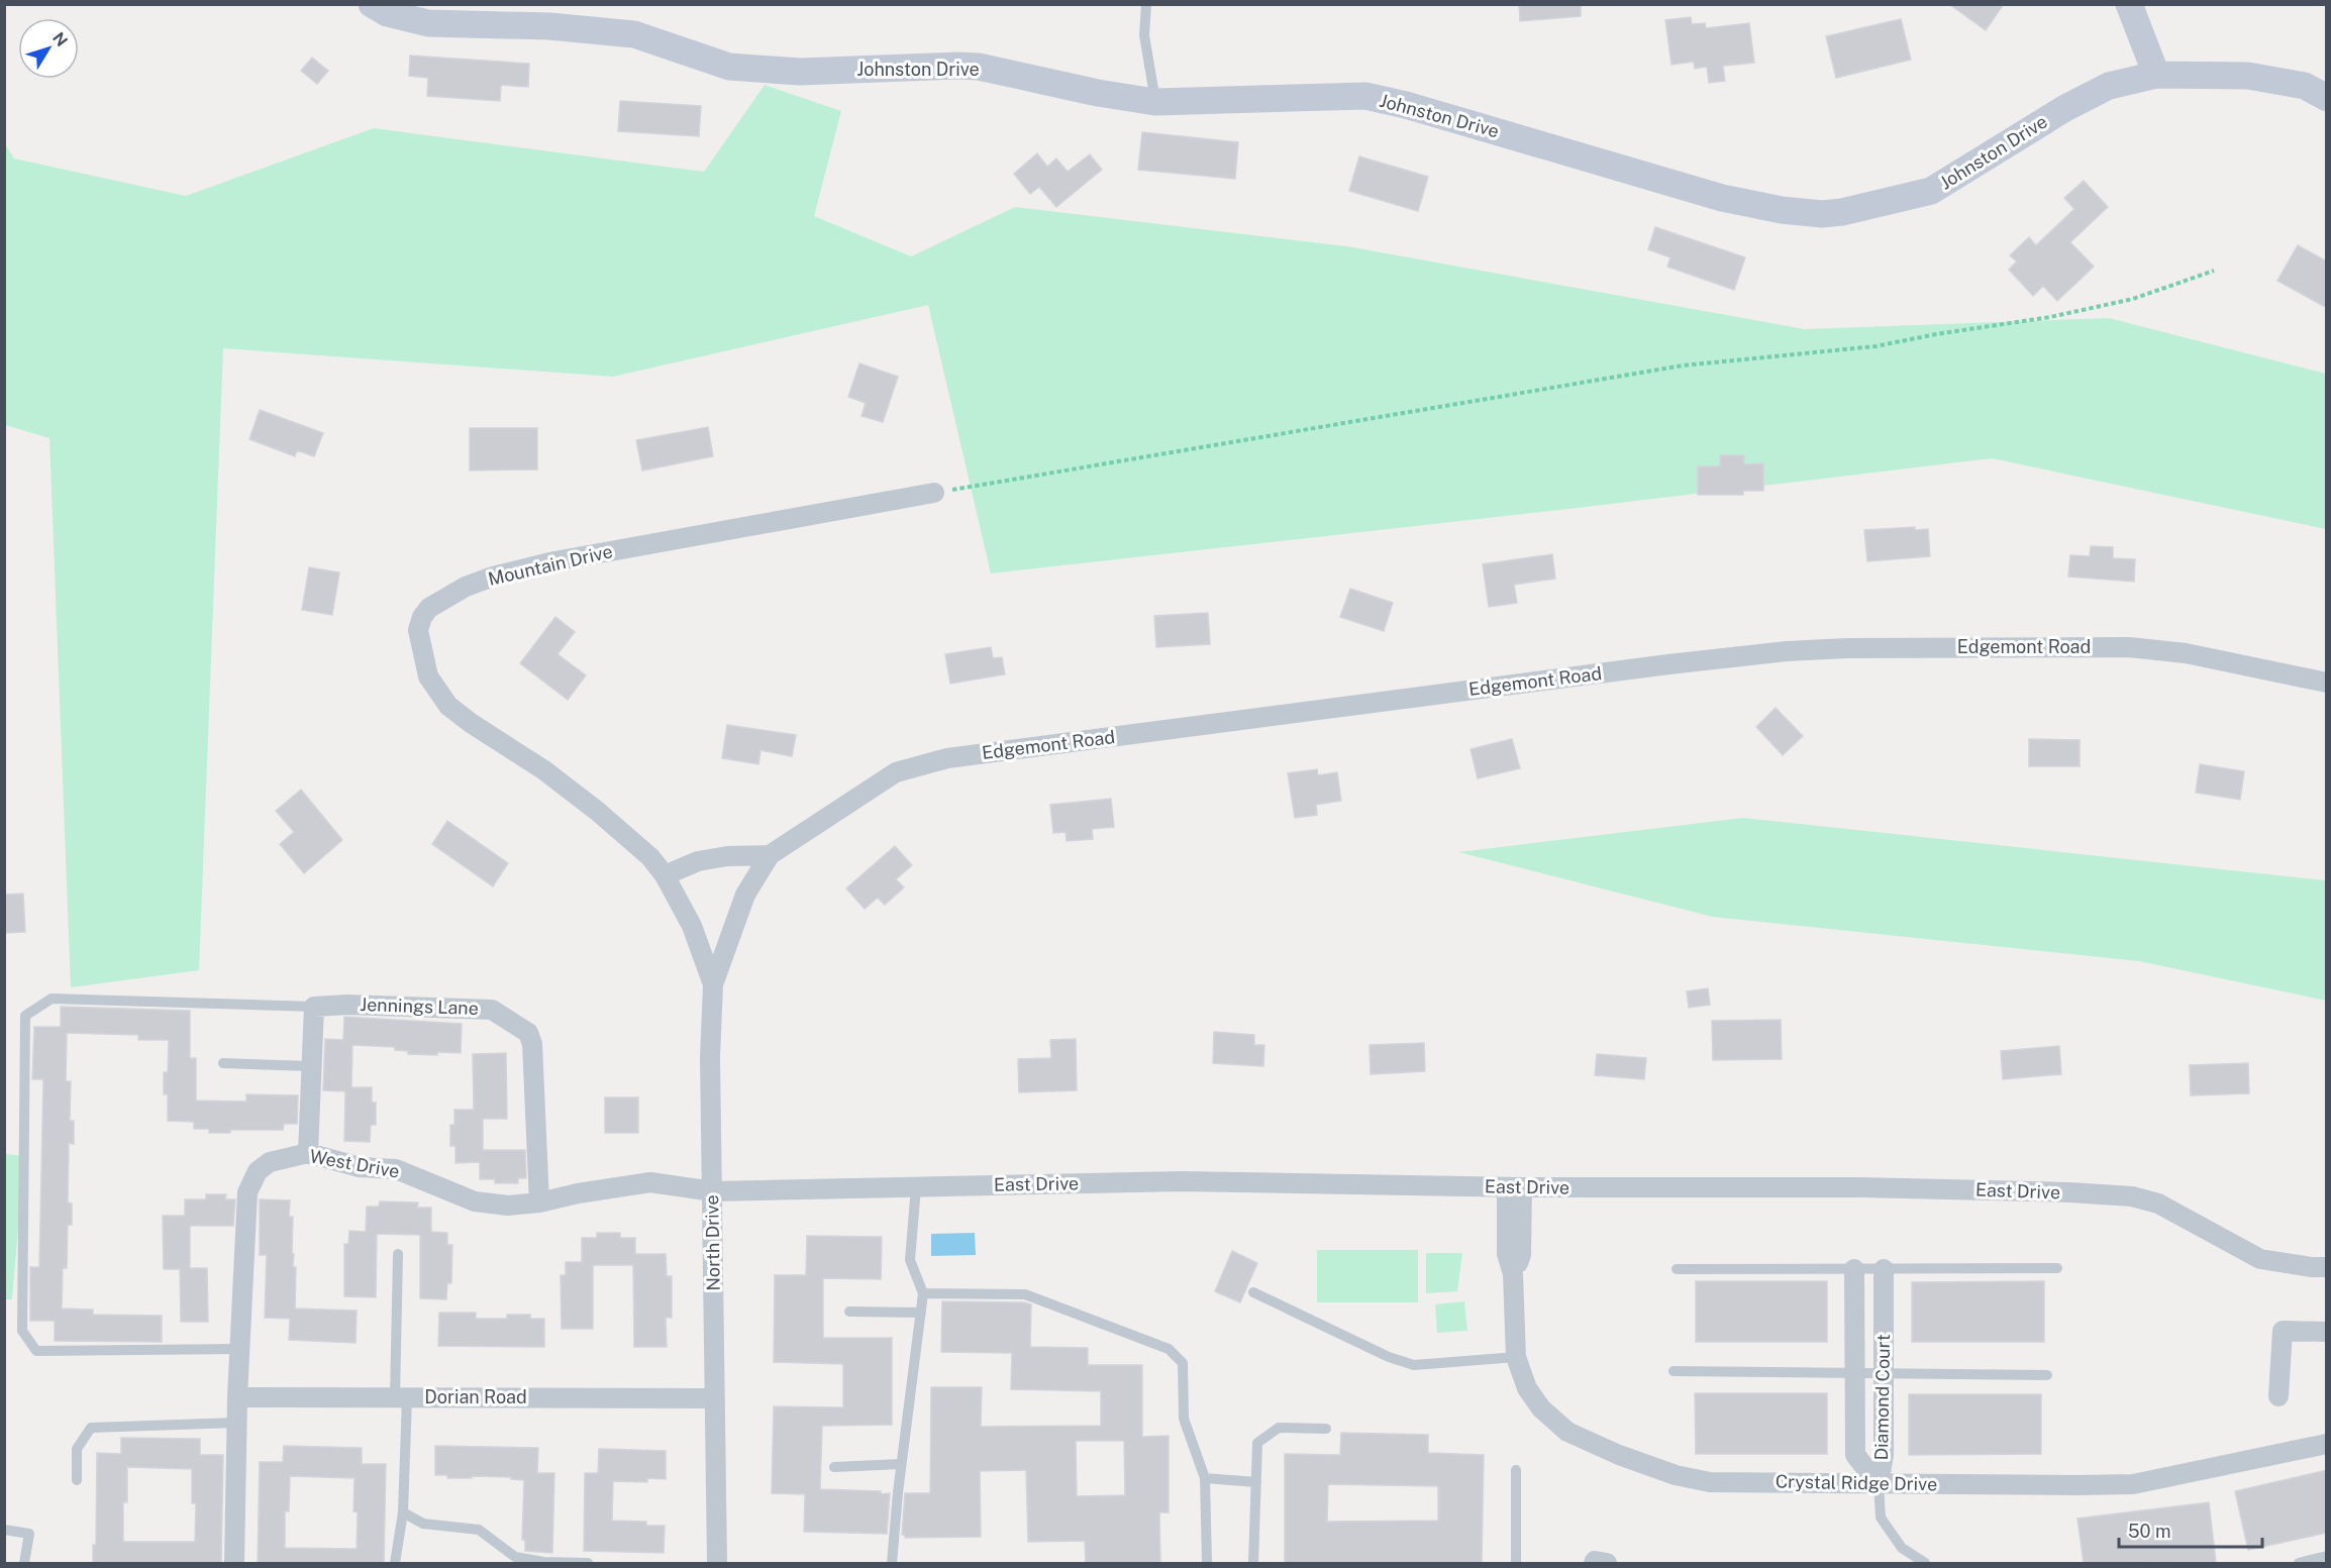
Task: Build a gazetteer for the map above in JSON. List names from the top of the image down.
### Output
{
  "streets": {
    "street": [
      "Johnston Drive",
      "Mountain Drive",
      "Edgemont Road",
      "Jennings Lane",
      "West Drive",
      "East Drive",
      "North Drive",
      "Dorian Road",
      "Diamond Court",
      "Crystal Ridge Drive"
    ]
  },
  "crossings": [
    ["Mountain Drive", "North Drive"],
    ["Edgemont Road", "North Drive"],
    ["Jennings Lane", "West Drive"],
    ["West Drive", "East Drive"],
    ["West Drive", "North Drive"],
    ["West Drive", "Dorian Road"],
    ["East Drive", "North Drive"],
    ["East Drive", "Crystal Ridge Drive"],
    ["North Drive", "Dorian Road"],
    ["Diamond Court", "Crystal Ridge Drive"]
  ],
  "scale_bar": "50 m",
  "north": "top right"
}
